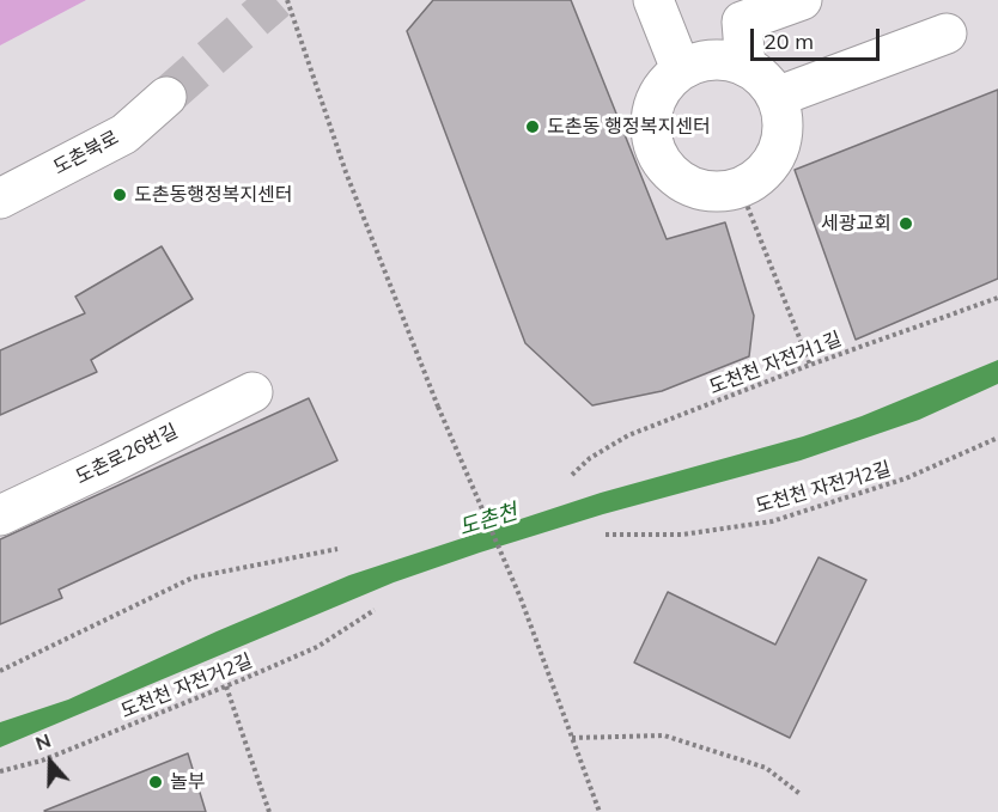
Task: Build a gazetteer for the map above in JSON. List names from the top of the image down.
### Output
{
  "streets": {
    "street": ["도촌북로", "도촌로26번길"],
    "path": ["도천천 자전거1길", "도천천 자전거2길"]
  },
  "water": ["도촌천"],
  "places": [
    "도촌동 행정복지센터",
    "도촌동행정복지센터",
    "세광교회",
    "놀부"
  ],
  "scale_bar": "20 m",
  "north": "top"
}
